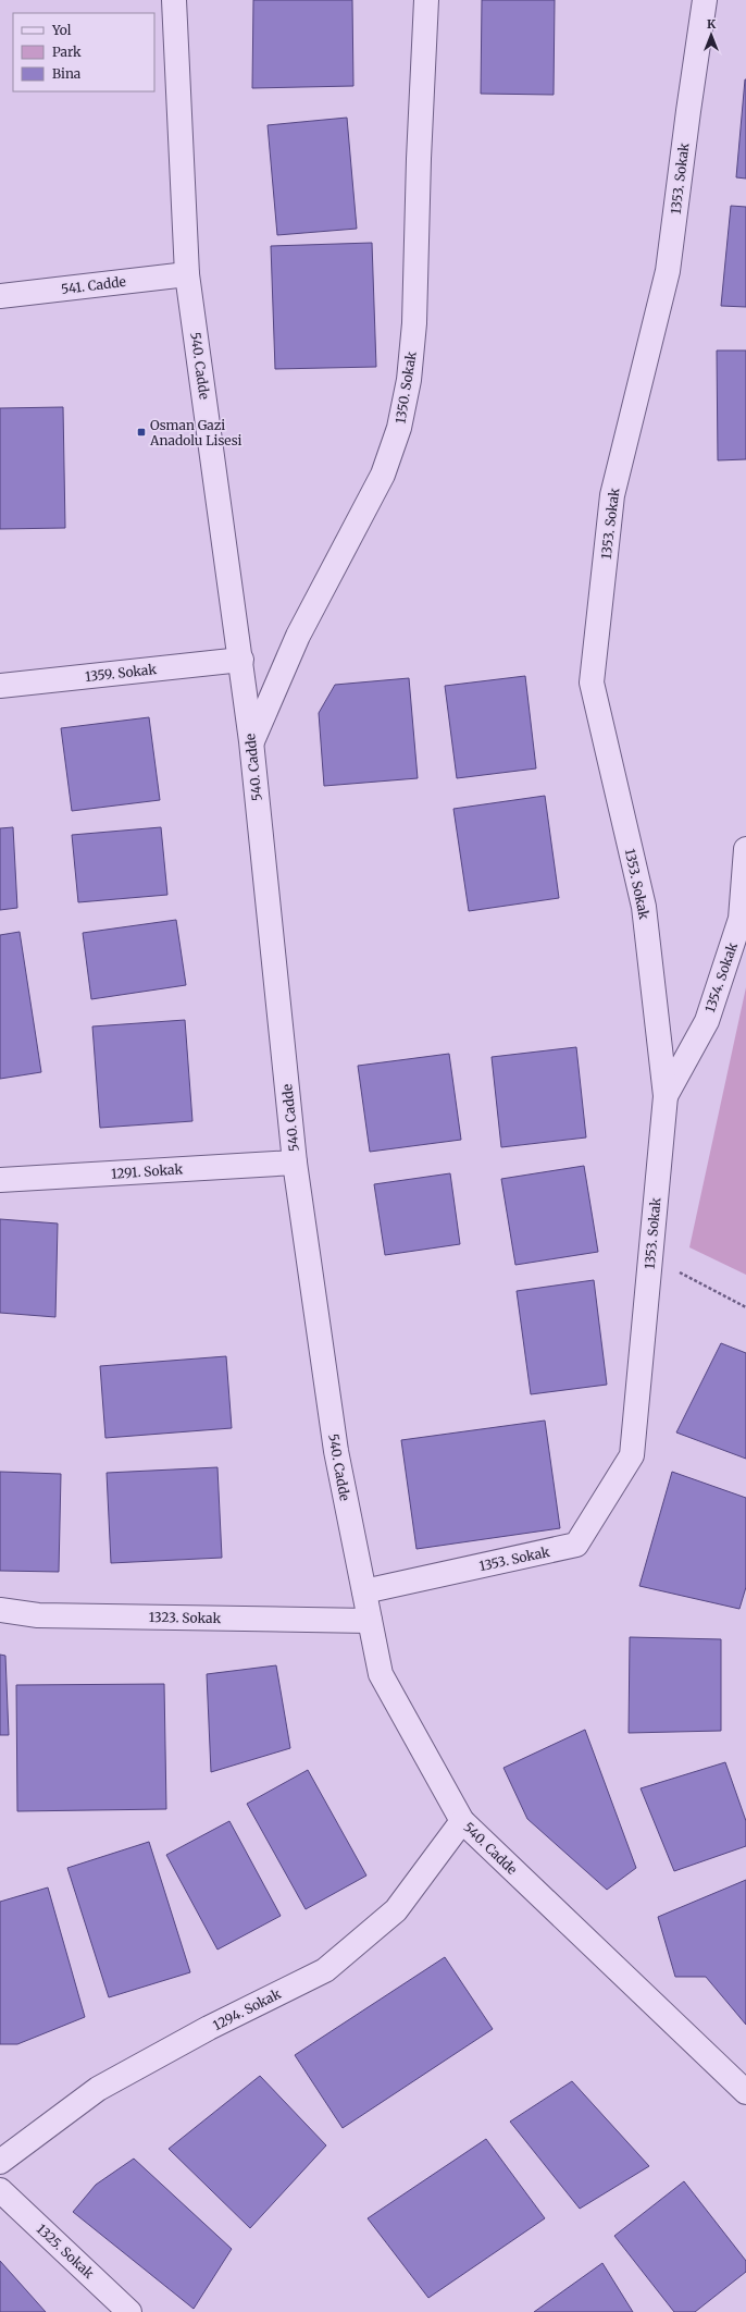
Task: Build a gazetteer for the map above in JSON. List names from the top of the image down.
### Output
{
  "streets": {
    "street": [
      "1353. Sokak",
      "541. Cadde",
      "540. Cadde",
      "1350. Sokak",
      "1359. Sokak",
      "1354. Sokak",
      "1291. Sokak",
      "1323. Sokak",
      "1294. Sokak",
      "1325. Sokak"
    ]
  },
  "crossings": [
    ["1353. Sokak", "540. Cadde"],
    ["1353. Sokak", "1354. Sokak"],
    ["541. Cadde", "540. Cadde"],
    ["540. Cadde", "1350. Sokak"],
    ["540. Cadde", "1359. Sokak"],
    ["540. Cadde", "1291. Sokak"],
    ["540. Cadde", "1323. Sokak"],
    ["540. Cadde", "1294. Sokak"]
  ],
  "places": {
    "transit": ["Osman Gazi Anadolu Lisesi"]
  },
  "legend": ["Yol", "Park", "Bina"],
  "north": "top"
}
